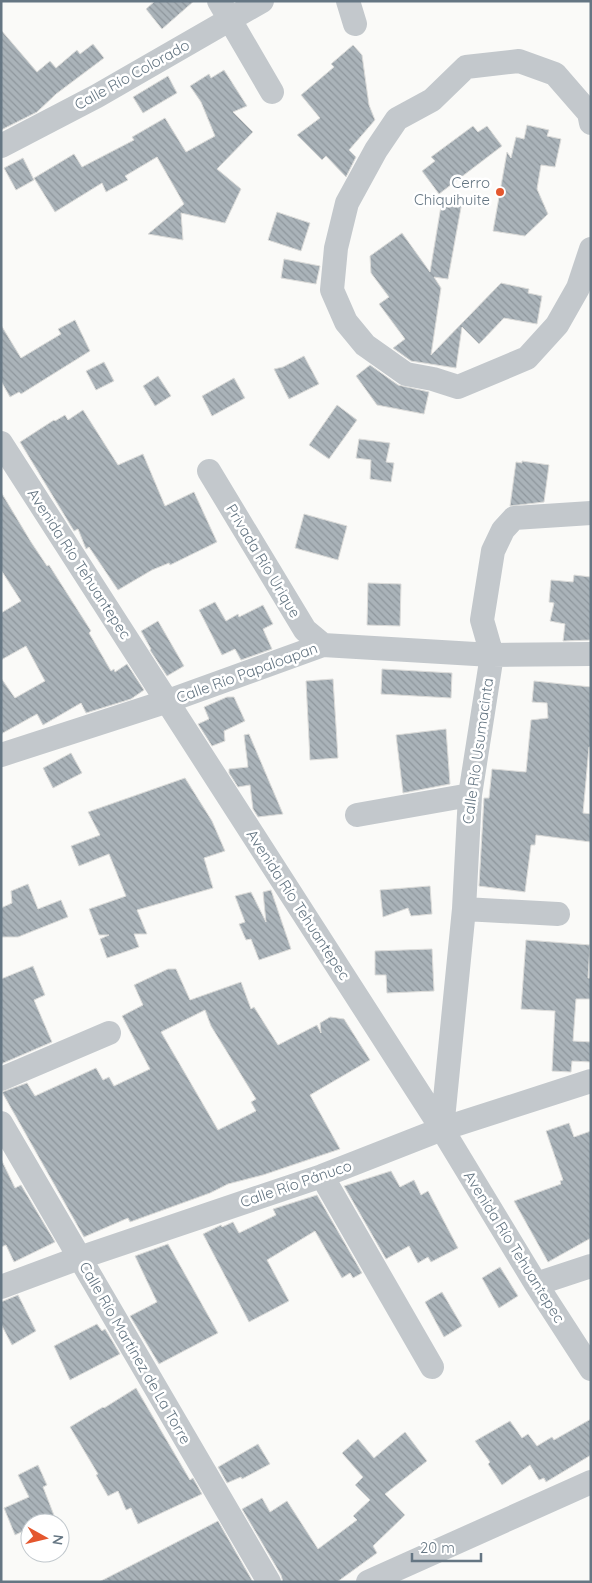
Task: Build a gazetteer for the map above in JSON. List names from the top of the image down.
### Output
{
  "streets": {
    "street": [
      "Calle Río Colorado",
      "Privada Río Urique",
      "Avenida Río Tehuantepec",
      "Calle Río Papaloapan",
      "Calle Río Usumacinta",
      "Calle Río Pánuco",
      "Calle Río Martínez de La Torre"
    ]
  },
  "crossings": [
    ["Privada Río Urique", "Calle Río Papaloapan"],
    ["Avenida Río Tehuantepec", "Calle Río Papaloapan"],
    ["Avenida Río Tehuantepec", "Calle Río Usumacinta"],
    ["Avenida Río Tehuantepec", "Calle Río Pánuco"],
    ["Calle Río Papaloapan", "Calle Río Usumacinta"],
    ["Calle Río Usumacinta", "Calle Río Pánuco"],
    ["Calle Río Pánuco", "Calle Río Martínez de La Torre"]
  ],
  "places": ["Cerro Chiquihuite"],
  "scale_bar": "20 m",
  "north": "right"
}
